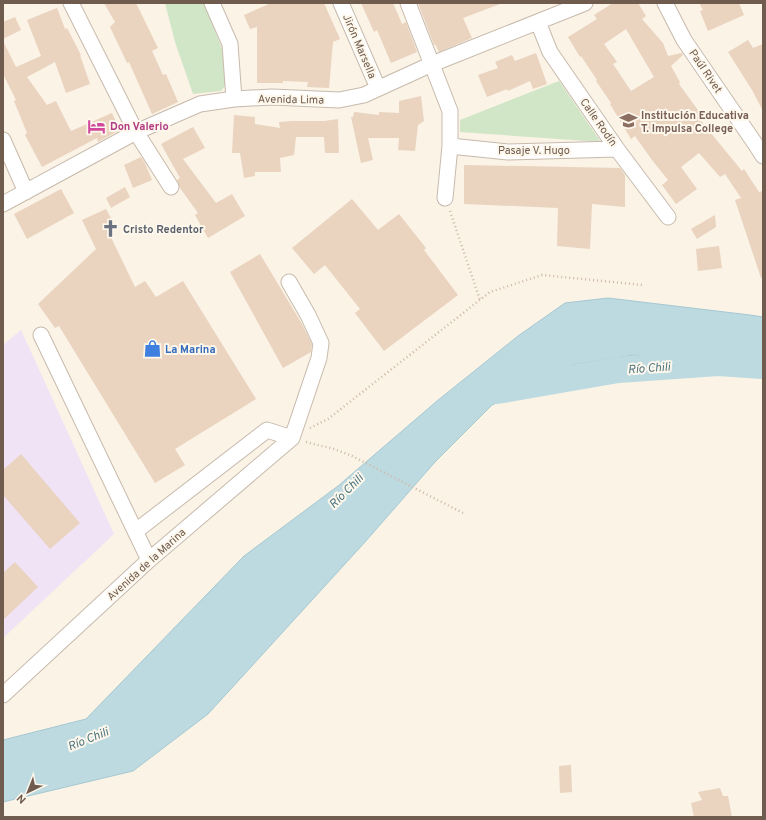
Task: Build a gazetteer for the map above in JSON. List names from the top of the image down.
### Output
{
  "streets": {
    "street": [
      "Jirón Marsella",
      "Paúl Rivet",
      "Avenida Lima",
      "Calle Rodín",
      "Pasaje V. Hugo",
      "Avenida de la Marina"
    ]
  },
  "crossings": [
    ["Jirón Marsella", "Avenida Lima"],
    ["Avenida Lima", "Calle Rodín"],
    ["Calle Rodín", "Pasaje V. Hugo"]
  ],
  "water": ["Río Chili"],
  "places": {
    "school or university": ["Institución Educativa T. Impulsa College"],
    "hotel": ["Don Valerio"],
    "church": ["Cristo Redentor"],
    "shop": ["La Marina"]
  },
  "north": "bottom left"
}
